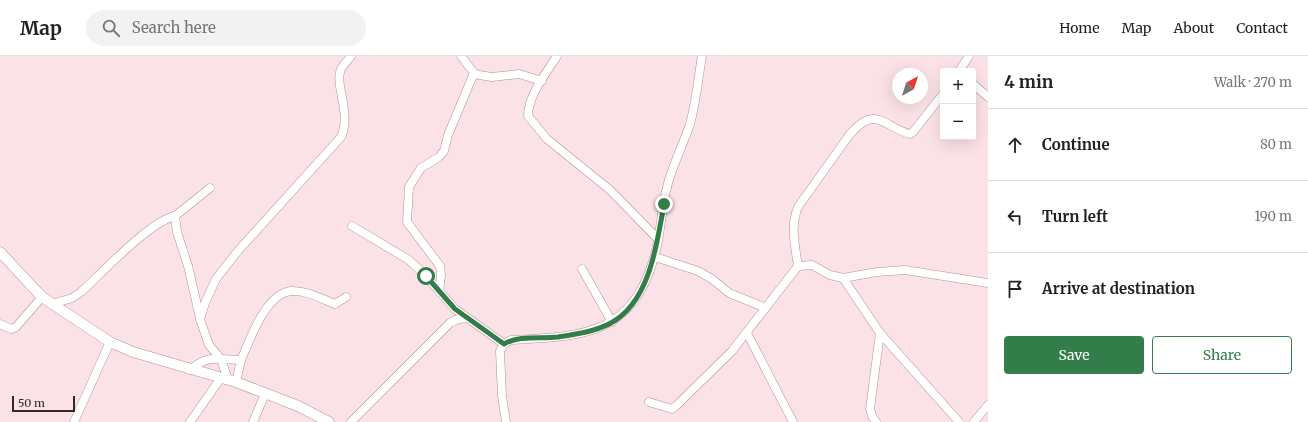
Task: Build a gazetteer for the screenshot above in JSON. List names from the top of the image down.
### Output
{
  "scale_bar": "50 m",
  "north": "top right",
  "page": {
    "header": "Map",
    "search": "Search here",
    "nav": [
      "Home",
      "Map",
      "About",
      "Contact"
    ],
    "heading": ["4 min", "Walk · 270 m"],
    "map_buttons": ["+", "−"],
    "list": [
      ["Continue", "80 m"],
      ["Turn left", "190 m"],
      "Arrive at destination"
    ],
    "buttons": ["Save", "Share"],
    "scale": "50 m"
  }
}
